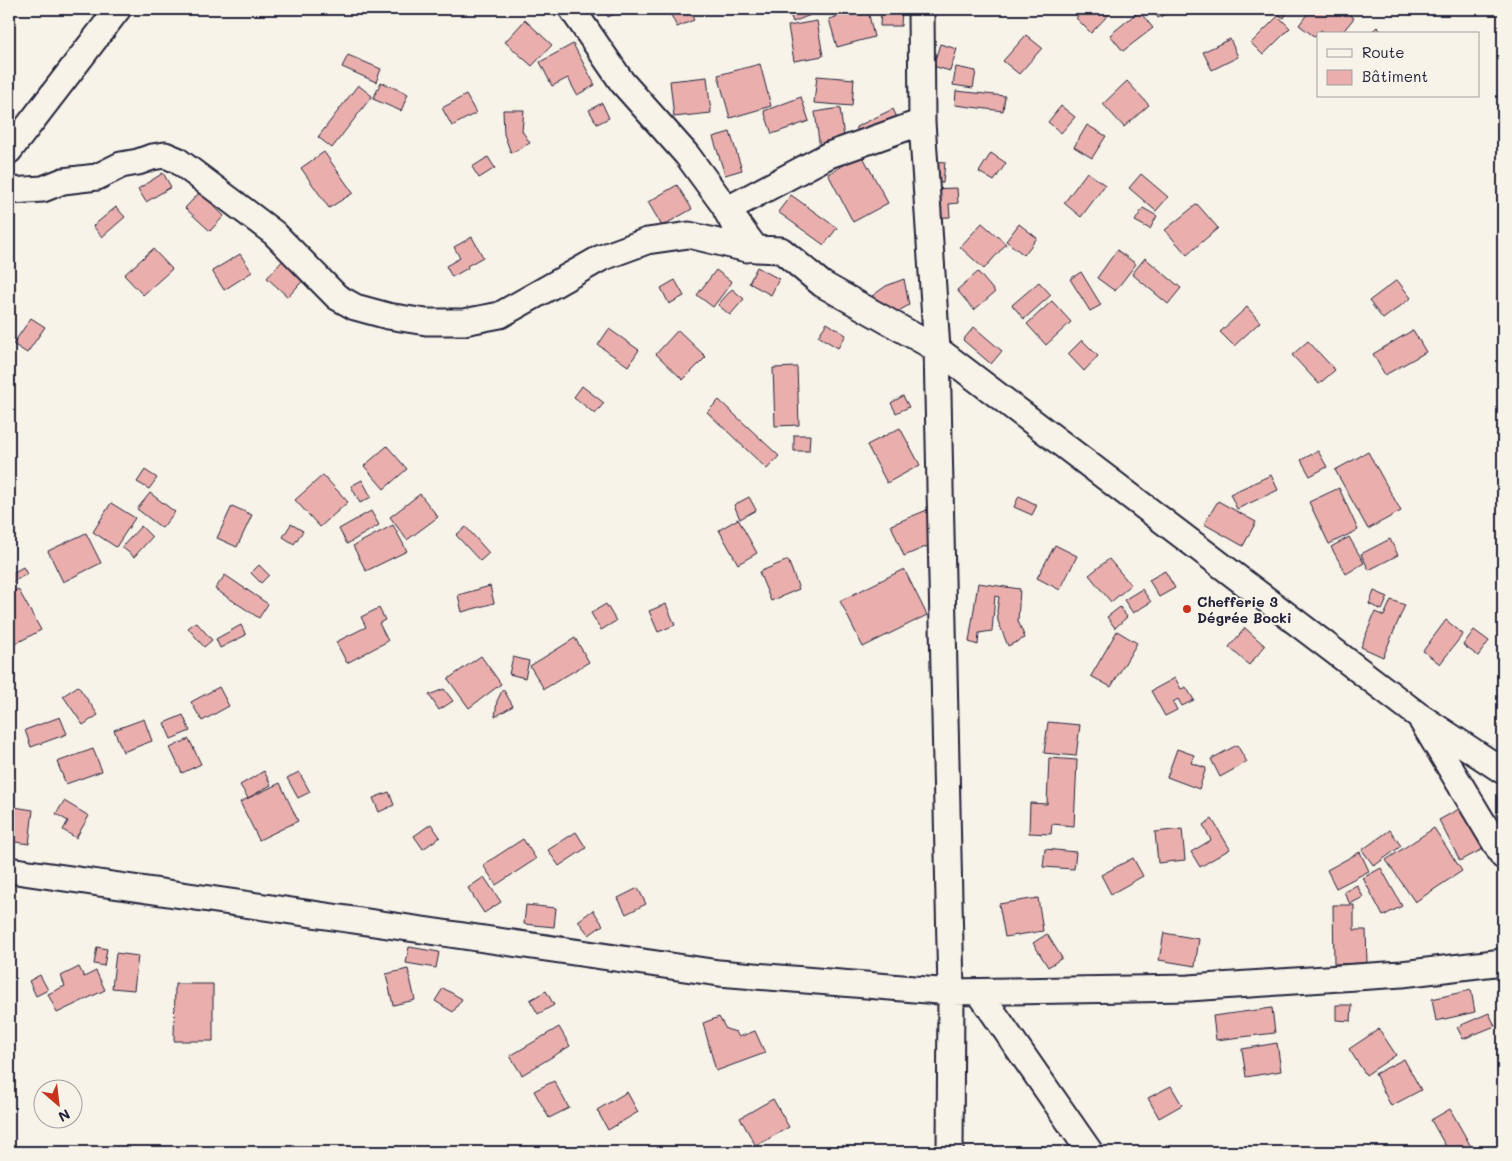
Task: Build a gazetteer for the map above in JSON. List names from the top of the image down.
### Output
{
  "places": ["Chefferie 3 Dégrée Bocki"],
  "legend": ["Route", "Bâtiment"],
  "north": "bottom right"
}
